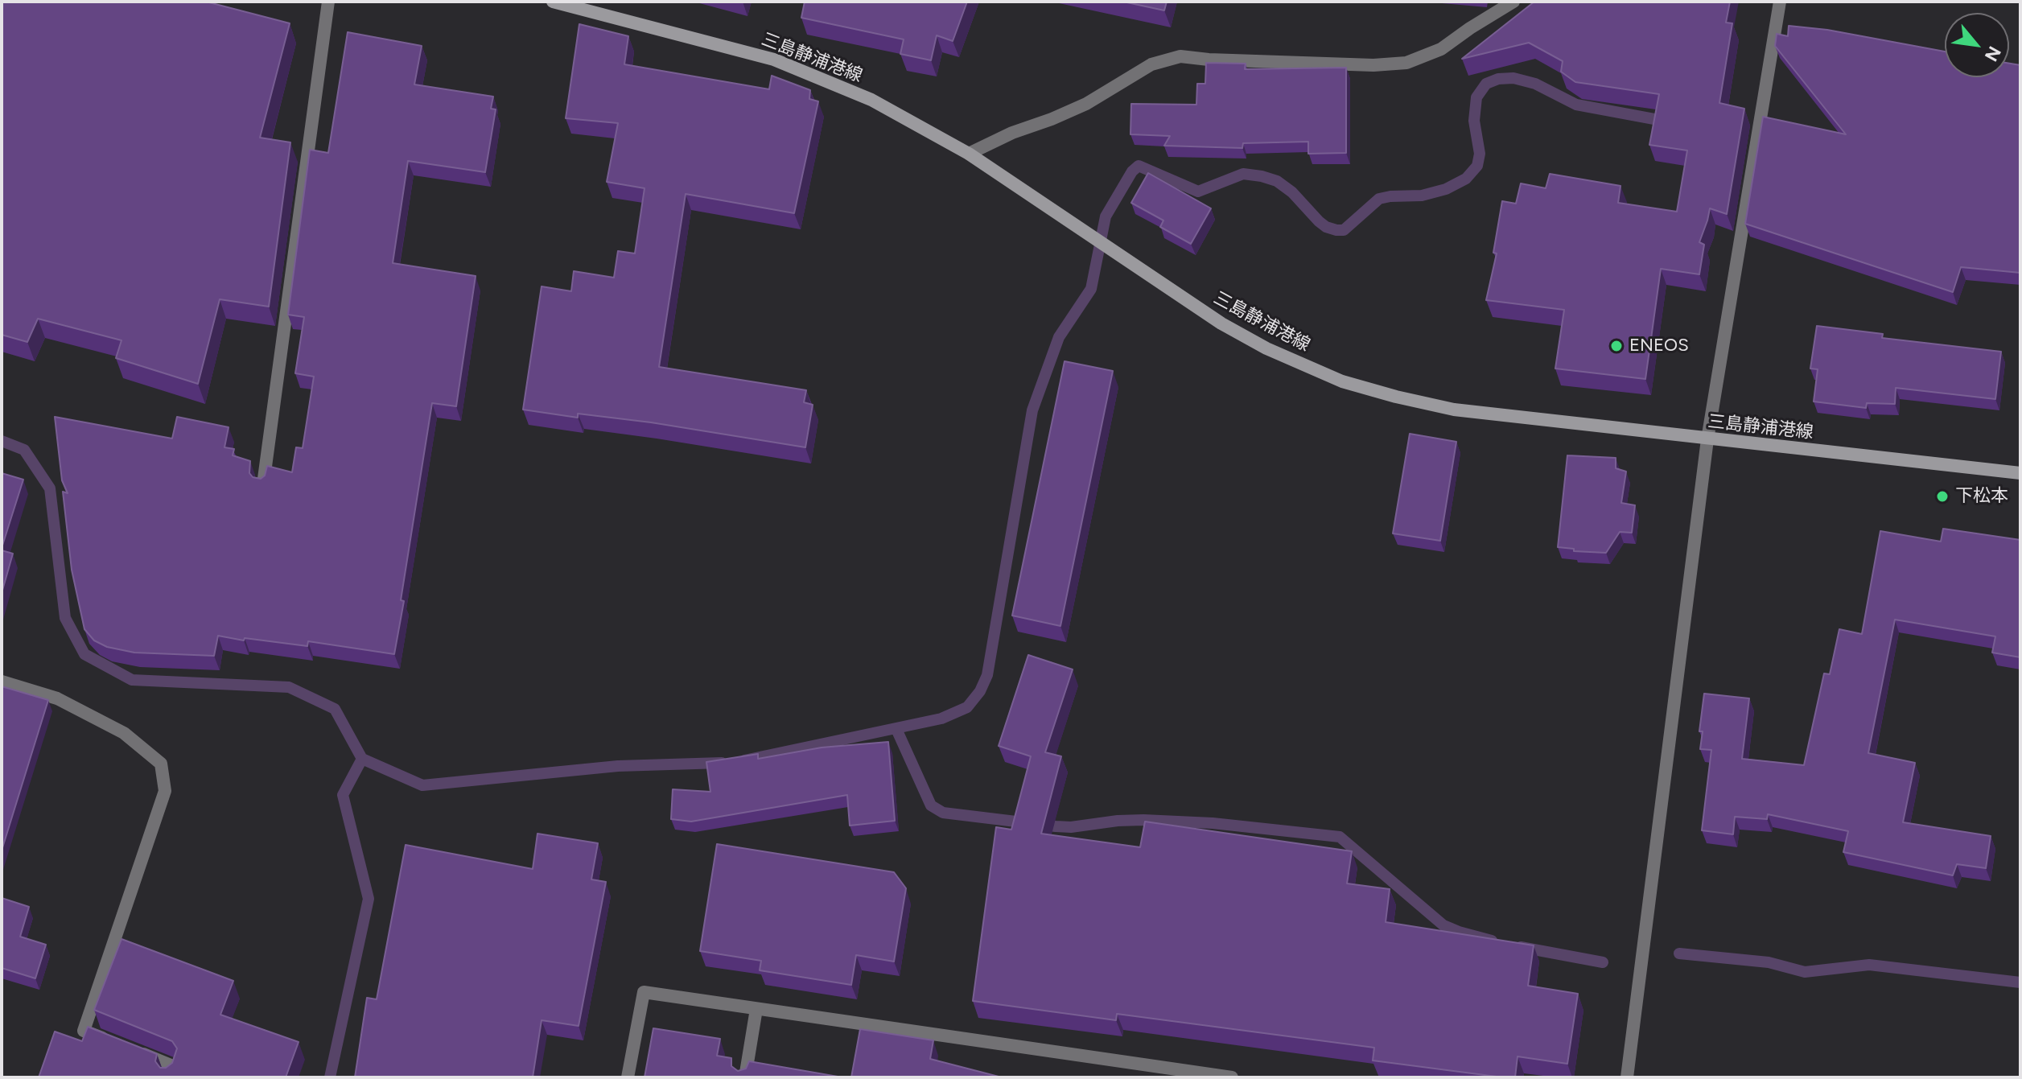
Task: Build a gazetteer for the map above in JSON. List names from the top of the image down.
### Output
{
  "streets": {
    "main road": ["三島静浦港線"]
  },
  "places": ["ENEOS", "下松本"],
  "north": "bottom right"
}
